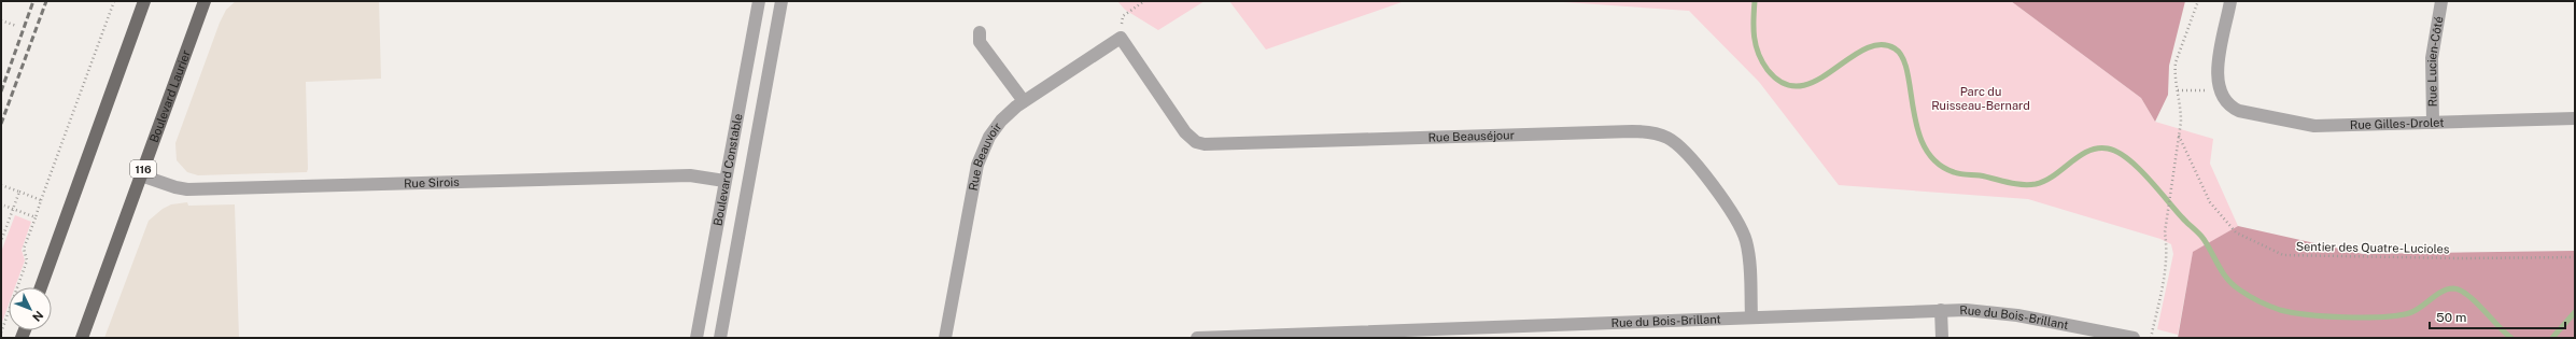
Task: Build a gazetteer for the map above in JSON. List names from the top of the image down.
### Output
{
  "streets": {
    "main road": ["Boulevard Laurier", "116"],
    "street": [
      "Rue Lucien-Côté",
      "Rue Gilles-Drolet",
      "Rue Beauséjour",
      "Rue Beauvoir",
      "Boulevard Constable",
      "Rue Sirois",
      "Rue du Bois-Brillant"
    ],
    "path": ["Sentier des Quatre-Lucioles"]
  },
  "crossings": [
    ["Rue Lucien-Côté", "Rue Gilles-Drolet"],
    ["Boulevard Laurier", "Rue Sirois"],
    ["Rue Beauséjour", "Rue Beauvoir"],
    ["Rue Beauséjour", "Rue du Bois-Brillant"],
    ["Boulevard Constable", "Rue Sirois"]
  ],
  "parks": ["Parc du Ruisseau-Bernard"],
  "scale_bar": "50 m",
  "north": "bottom right"
}
